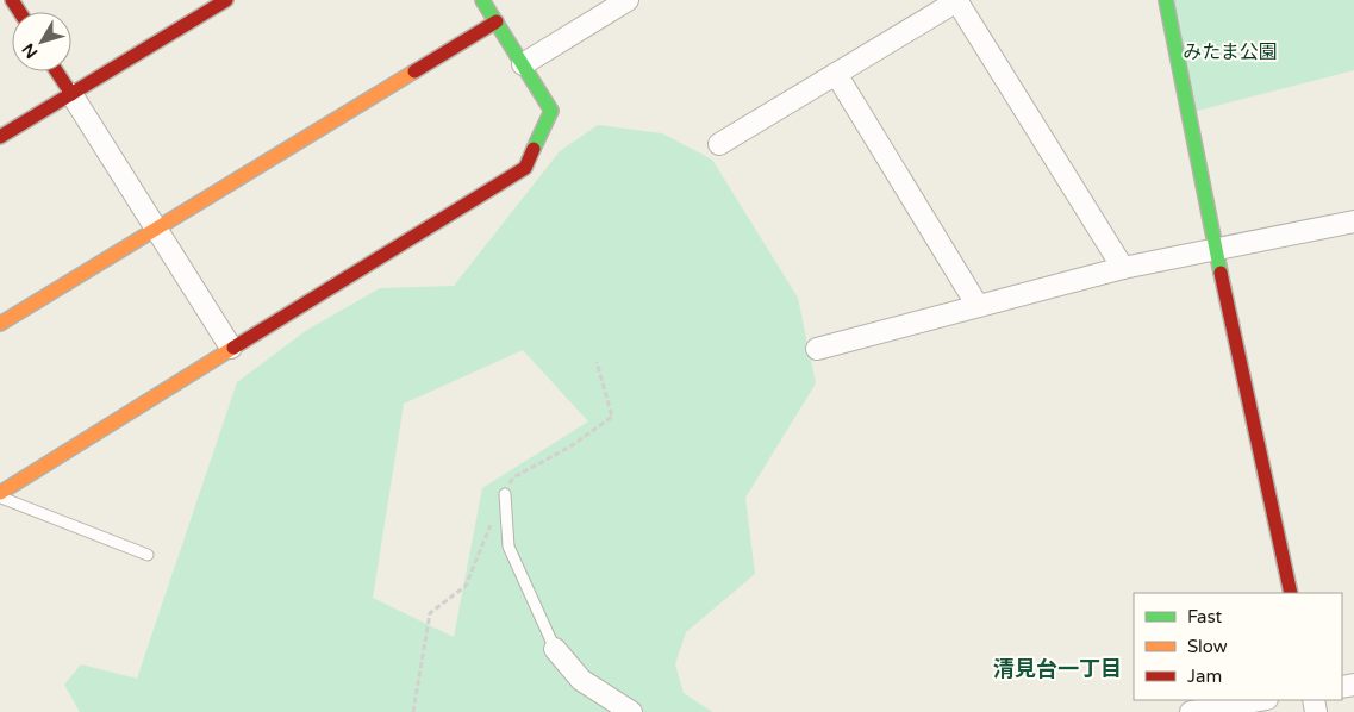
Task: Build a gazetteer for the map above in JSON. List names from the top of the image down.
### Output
{
  "districts": ["清見台一丁目"],
  "parks": ["みたま公園"],
  "legend": ["Fast", "Slow", "Jam"],
  "north": "bottom left"
}
